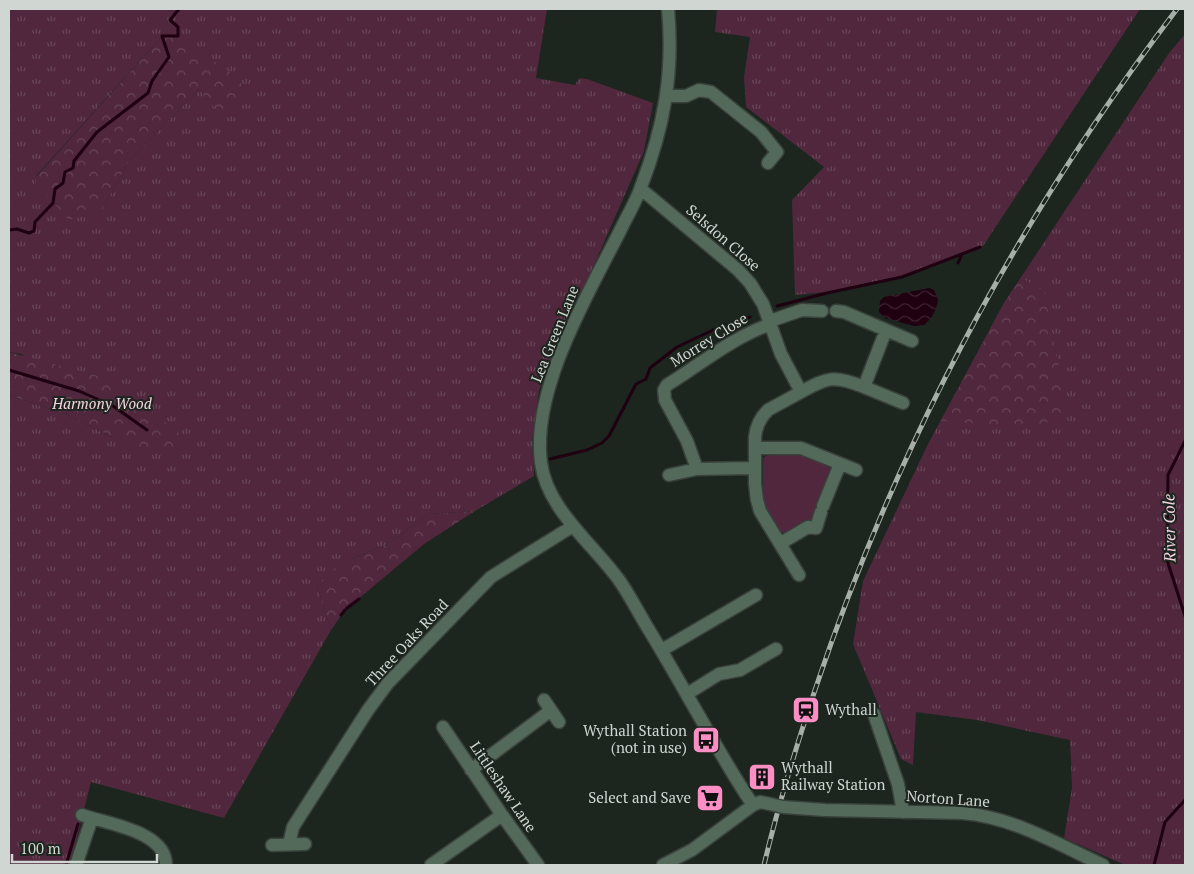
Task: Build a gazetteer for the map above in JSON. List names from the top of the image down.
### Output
{
  "streets": {
    "street": [
      "Selsdon Close",
      "Lea Green Lane",
      "Morrey Close",
      "Three Oaks Road",
      "Littleshaw Lane",
      "Norton Lane"
    ]
  },
  "crossings": [
    ["Selsdon Close", "Lea Green Lane"],
    ["Selsdon Close", "Morrey Close"],
    ["Lea Green Lane", "Three Oaks Road"],
    ["Lea Green Lane", "Norton Lane"]
  ],
  "water": ["River Cole"],
  "parks": ["Harmony Wood"],
  "places": {
    "station": ["Wythall"],
    "bus stop": ["Wythall Station (not in use)"],
    "building": ["Wythall Railway Station"],
    "supermarket": ["Select and Save"]
  },
  "scale_bar": "100 m"
}
